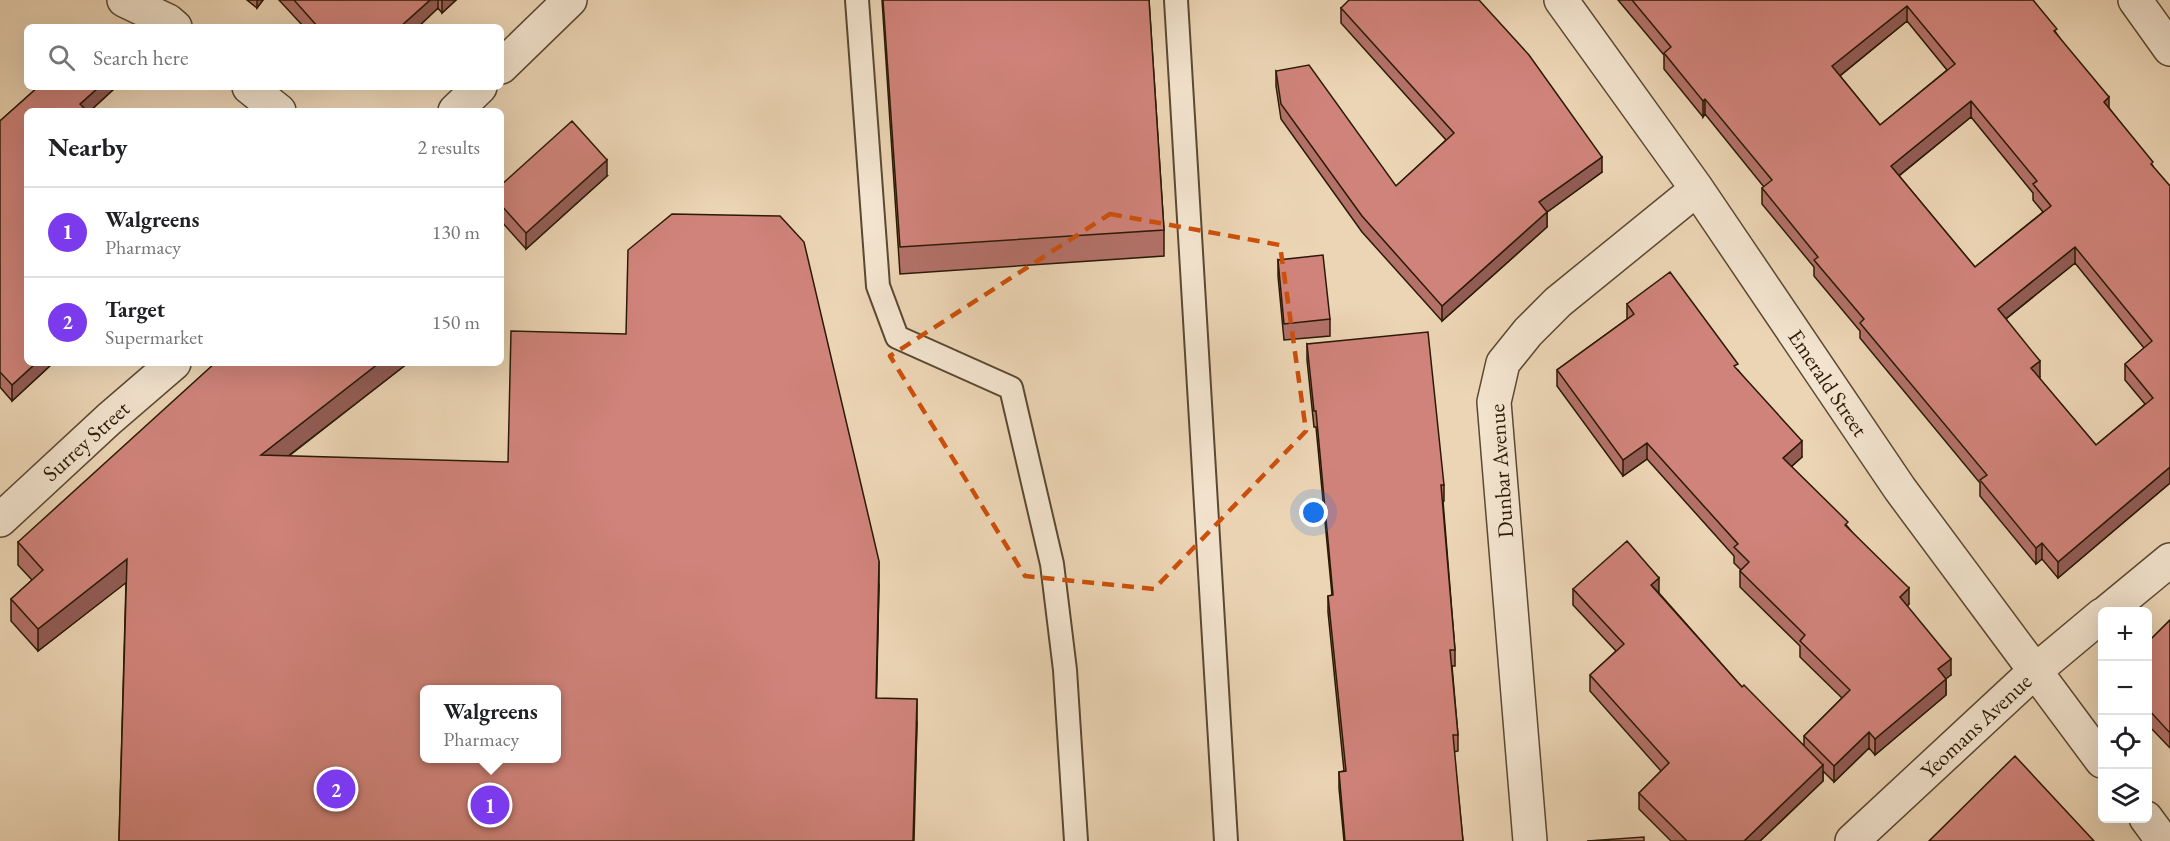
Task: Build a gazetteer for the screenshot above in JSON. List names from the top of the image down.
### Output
{
  "streets": {
    "street": [
      "Emerald Street",
      "Surrey Street",
      "Dunbar Avenue",
      "Yeomans Avenue"
    ]
  },
  "crossings": [
    ["Emerald Street", "Dunbar Avenue"],
    ["Emerald Street", "Yeomans Avenue"]
  ],
  "page": {
    "search": "Search here",
    "heading": ["Nearby", "2 results"],
    "list": [
      {
        "mark": "1",
        "name": "Walgreens",
        "note": "Pharmacy",
        "value": "130 m"
      },
      {
        "mark": "2",
        "name": "Target",
        "note": "Supermarket",
        "value": "150 m"
      }
    ],
    "map_buttons": ["+", "−"],
    "popup": ["Walgreens", "Pharmacy"],
    "pins": ["2", "1"]
  }
}
